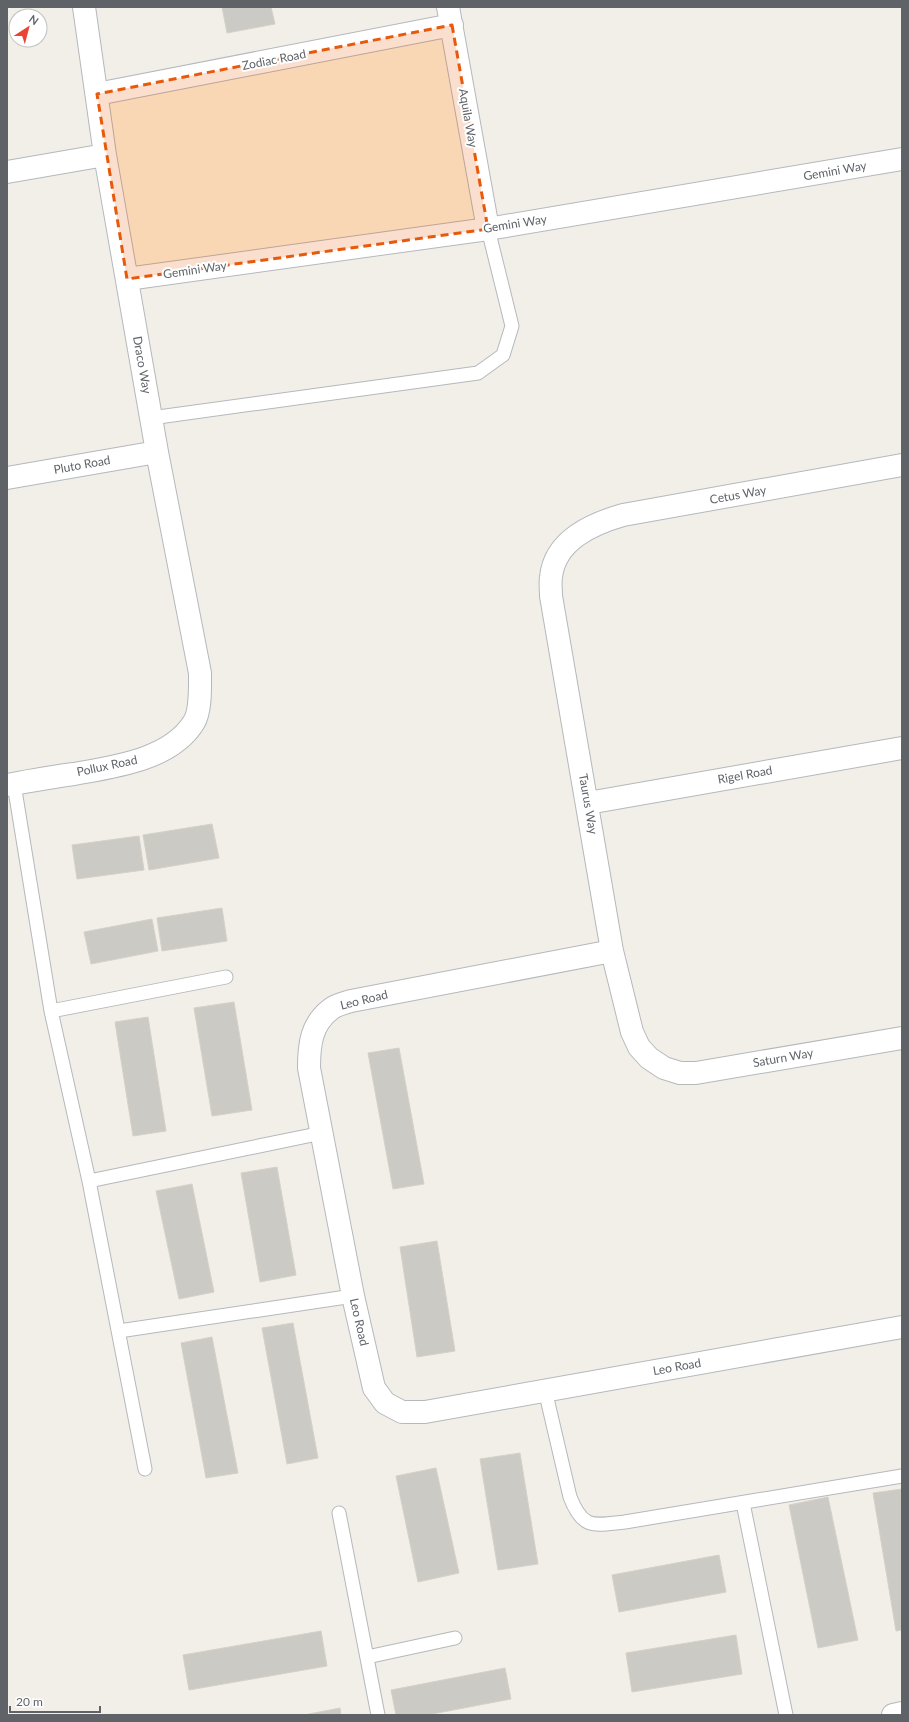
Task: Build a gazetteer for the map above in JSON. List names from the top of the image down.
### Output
{
  "streets": {
    "street": [
      "Zodiac Road",
      "Aquila Way",
      "Gemini Way",
      "Draco Way",
      "Pluto Road",
      "Cetus Way",
      "Pollux Road",
      "Rigel Road",
      "Taurus Way",
      "Leo Road",
      "Saturn Way"
    ]
  },
  "crossings": [
    ["Zodiac Road", "Aquila Way"],
    ["Zodiac Road", "Draco Way"],
    ["Aquila Way", "Gemini Way"],
    ["Gemini Way", "Draco Way"],
    ["Draco Way", "Pluto Road"],
    ["Draco Way", "Pollux Road"],
    ["Cetus Way", "Taurus Way"],
    ["Rigel Road", "Taurus Way"],
    ["Taurus Way", "Leo Road"],
    ["Taurus Way", "Saturn Way"]
  ],
  "scale_bar": "20 m",
  "north": "top right"
}
